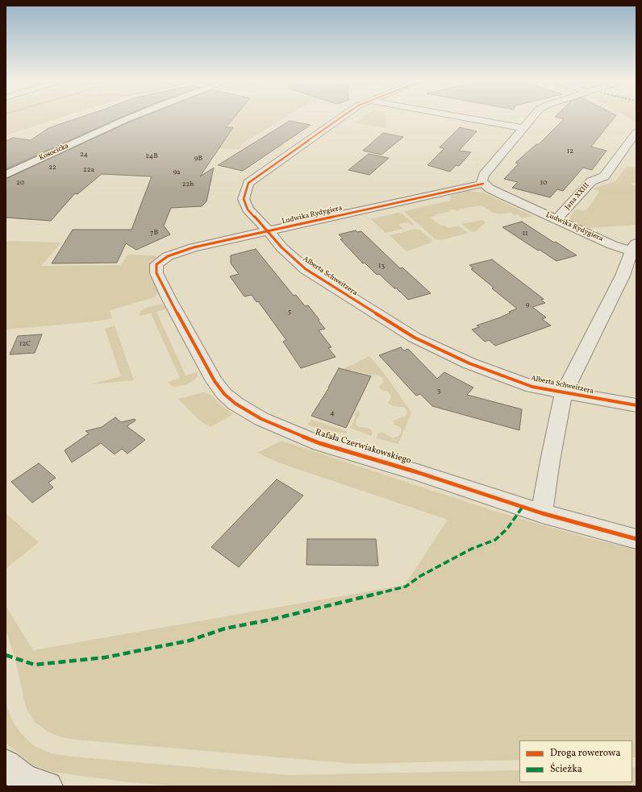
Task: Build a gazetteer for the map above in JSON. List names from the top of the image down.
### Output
{
  "streets": {
    "street": [
      "Kosocicka",
      "Jana XXIII",
      "Ludwika Rydygiera",
      "Alberta Schweitzera",
      "Rafała Czerwiakowskiego"
    ]
  },
  "crossings": [
    ["Jana XXIII", "Ludwika Rydygiera"],
    ["Ludwika Rydygiera", "Alberta Schweitzera"],
    ["Ludwika Rydygiera", "Rafała Czerwiakowskiego"]
  ],
  "house_numbers": [
    "12",
    "24",
    "24B",
    "9B",
    "22",
    "22a",
    "9a",
    "20",
    "10",
    "22b",
    "7B",
    "11",
    "13",
    "9",
    "5",
    "12C",
    "3",
    "4"
  ],
  "legend": ["Droga rowerowa", "Ścieżka"]
}
